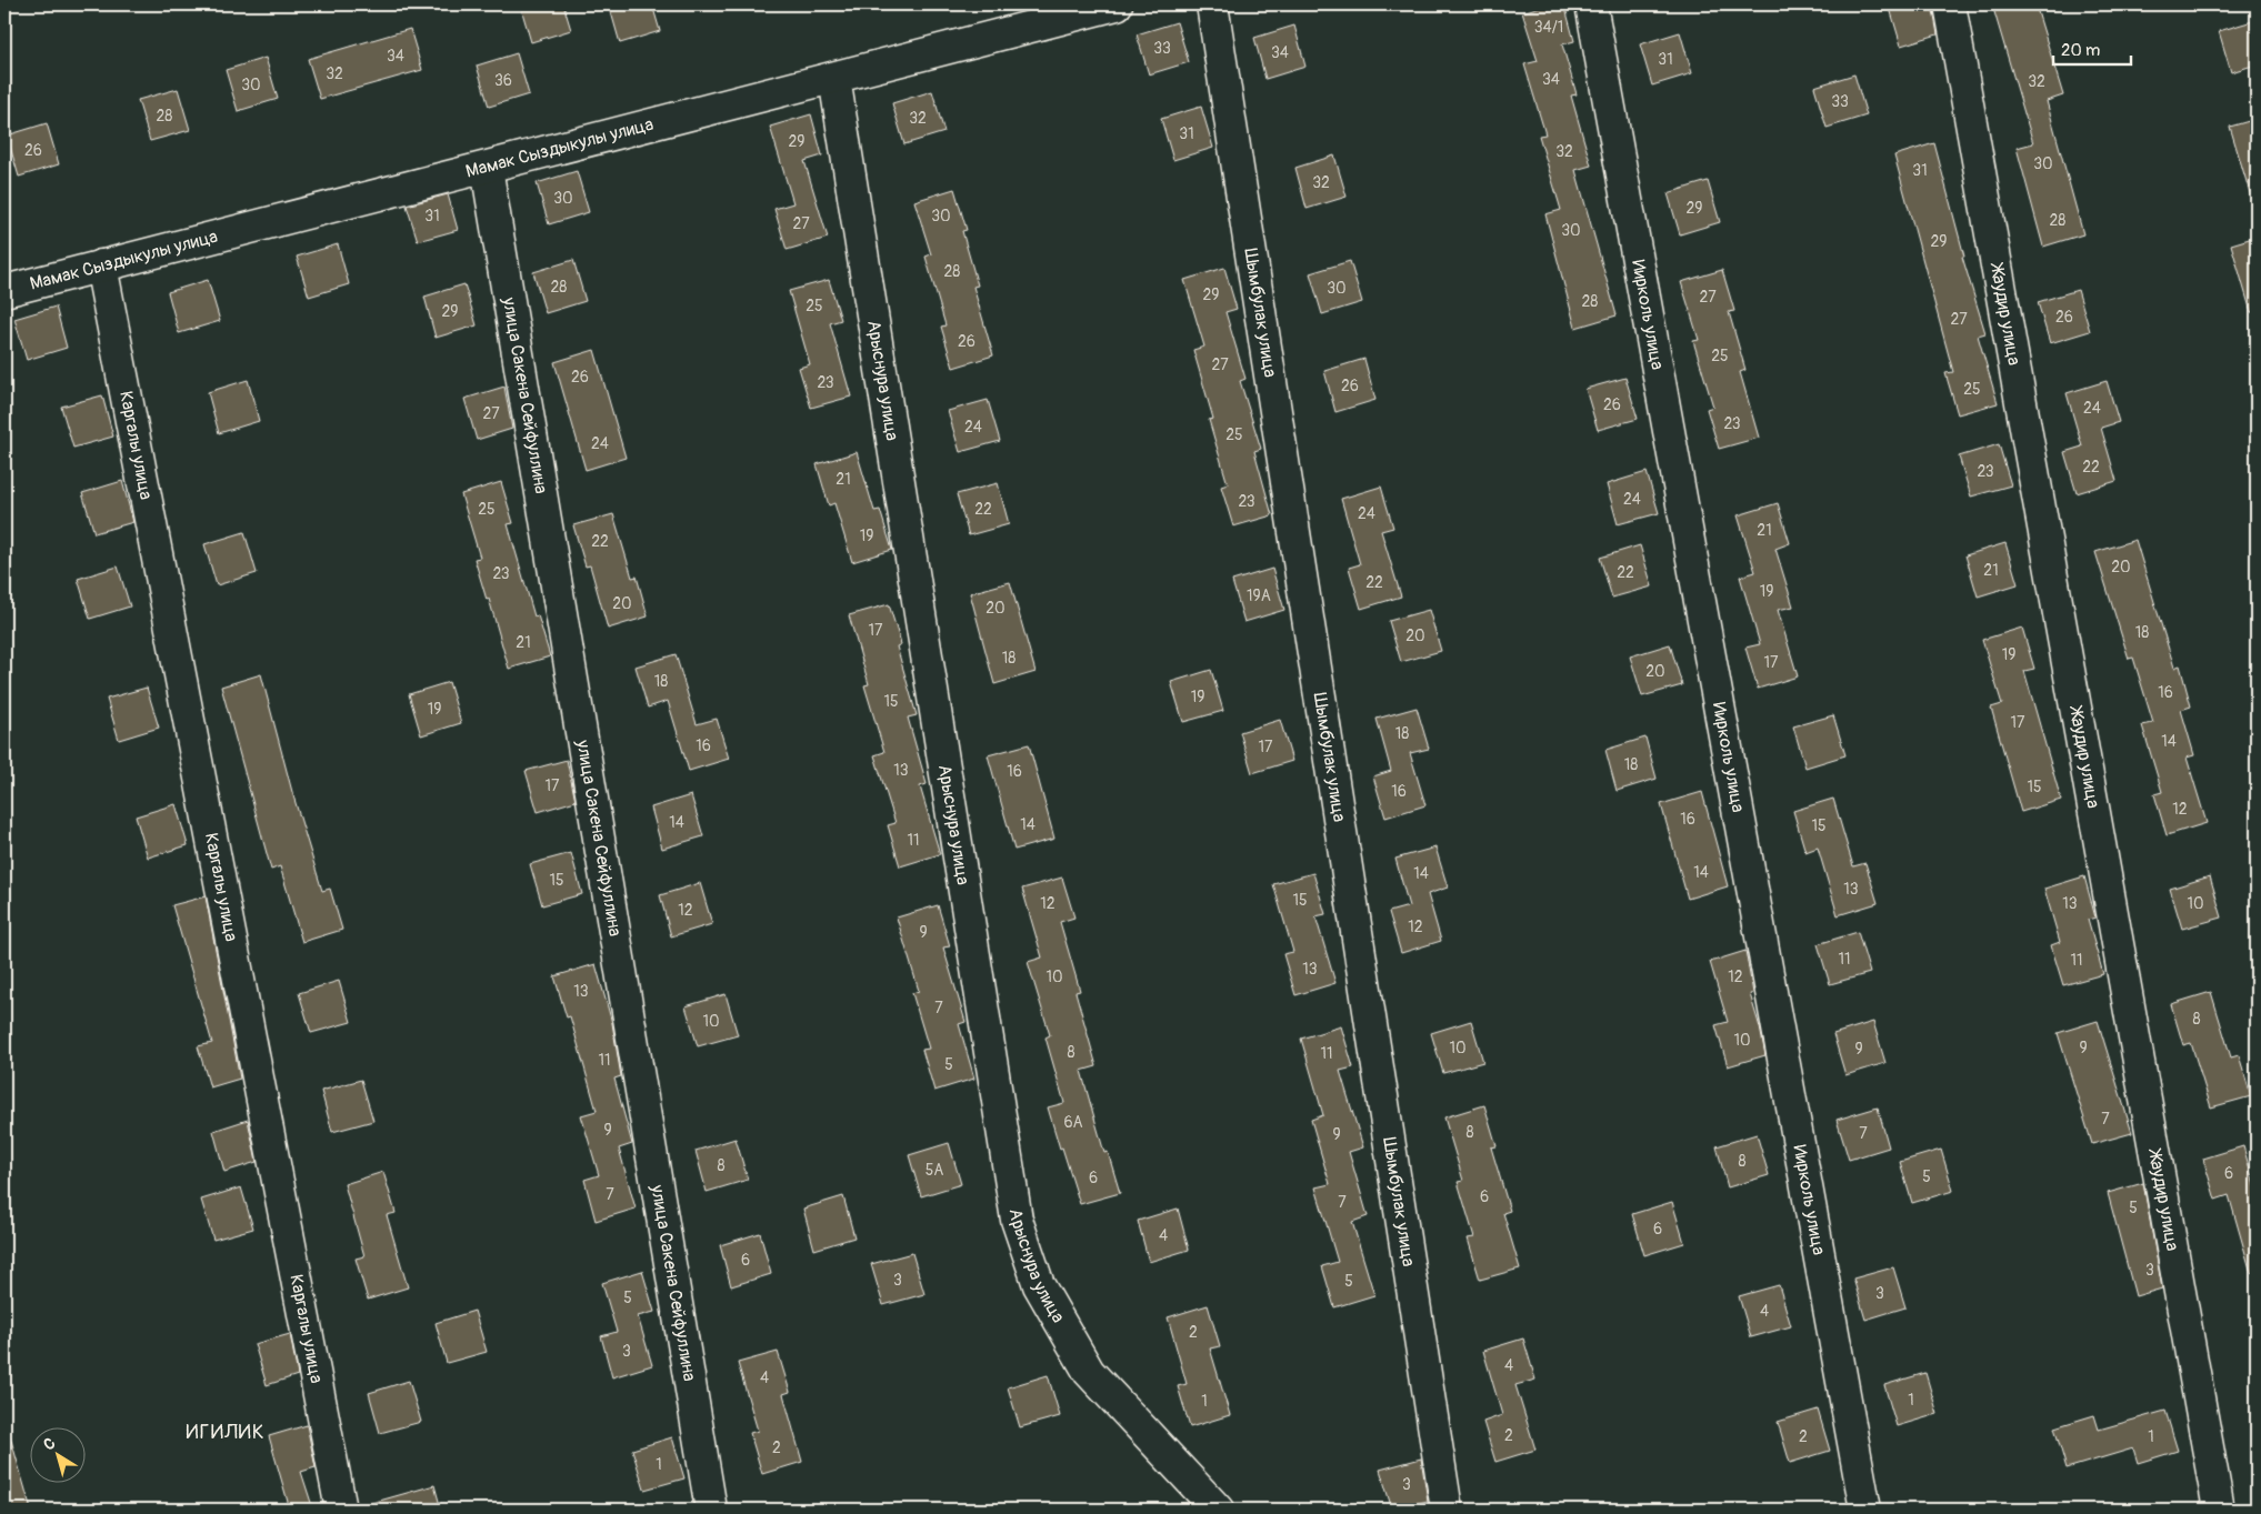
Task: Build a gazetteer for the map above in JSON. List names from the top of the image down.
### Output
{
  "streets": {
    "street": [
      "Мамак Сыздыкулы улица",
      "Шымбулак улица",
      "Иирколь улица",
      "Жаудир улица",
      "Арыснура улица",
      "улица Сакена Сейфуллина",
      "Каргалы улица"
    ]
  },
  "crossings": [
    ["Мамак Сыздыкулы улица", "Арыснура улица"],
    ["Мамак Сыздыкулы улица", "улица Сакена Сейфуллина"],
    ["Мамак Сыздыкулы улица", "Каргалы улица"]
  ],
  "districts": ["ИГИЛИК"],
  "house_numbers": [
    "34/1",
    "33",
    "34",
    "34",
    "31",
    "32",
    "34",
    "36",
    "32",
    "30",
    "33",
    "28",
    "32",
    "31",
    "29",
    "26",
    "32",
    "30",
    "31",
    "32",
    "30",
    "29",
    "31",
    "30",
    "28",
    "27",
    "30",
    "29",
    "28",
    "28",
    "30",
    "29",
    "27",
    "28",
    "25",
    "29",
    "26",
    "27",
    "26",
    "25",
    "27",
    "26",
    "23",
    "26",
    "25",
    "26",
    "24",
    "27",
    "23",
    "24",
    "25",
    "24",
    "22",
    "23",
    "21",
    "24",
    "23",
    "25",
    "22",
    "24",
    "21",
    "19",
    "22",
    "20",
    "21",
    "22",
    "23",
    "22",
    "19",
    "19А",
    "20",
    "20",
    "17",
    "18",
    "20",
    "21",
    "19",
    "18",
    "17",
    "20",
    "18",
    "16",
    "19",
    "15",
    "19",
    "17",
    "18",
    "14",
    "16",
    "17",
    "18",
    "13",
    "16",
    "17",
    "15",
    "16",
    "12",
    "16",
    "14",
    "14",
    "15",
    "11",
    "14",
    "14",
    "15",
    "13",
    "15",
    "12",
    "13",
    "10",
    "12",
    "12",
    "9",
    "11",
    "11",
    "13",
    "10",
    "12",
    "13",
    "7",
    "8",
    "10",
    "10",
    "10",
    "9",
    "9",
    "8",
    "11",
    "11",
    "5",
    "7",
    "6А",
    "9",
    "8",
    "7",
    "9",
    "8",
    "8",
    "5А",
    "6",
    "5",
    "6",
    "7",
    "6",
    "7",
    "5",
    "6",
    "4",
    "6",
    "3",
    "3",
    "5",
    "3",
    "5",
    "4",
    "2",
    "3",
    "4",
    "4",
    "1",
    "1",
    "2",
    "2",
    "1",
    "2",
    "1",
    "3"
  ],
  "scale_bar": "20 m",
  "north": "top left"
}
